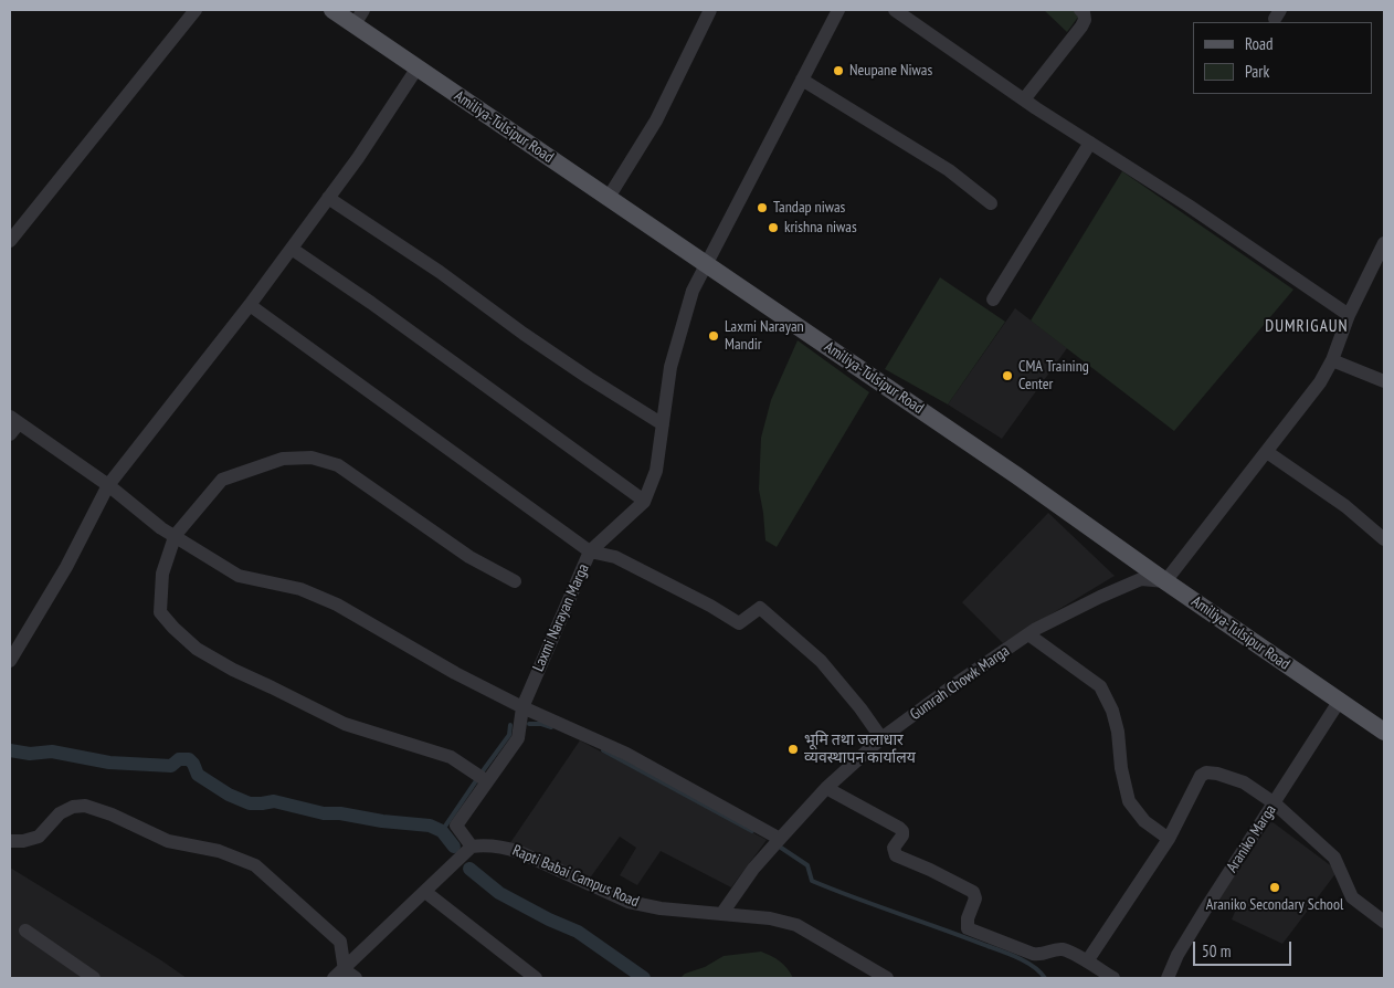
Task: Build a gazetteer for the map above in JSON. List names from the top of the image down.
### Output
{
  "streets": {
    "main road": ["Amiliya-Tulsipur Road"],
    "street": [
      "Laxmi Narayan Marga",
      "Gumrah Chowk Marga",
      "Araniko Marga",
      "Rapti Babai Campus Road"
    ]
  },
  "crossings": [
    ["Amiliya-Tulsipur Road", "Laxmi Narayan Marga"],
    ["Amiliya-Tulsipur Road", "Gumrah Chowk Marga"],
    ["Amiliya-Tulsipur Road", "Araniko Marga"],
    ["Laxmi Narayan Marga", "Rapti Babai Campus Road"],
    ["Gumrah Chowk Marga", "Rapti Babai Campus Road"]
  ],
  "districts": ["DUMRIGAUN"],
  "places": [
    "Neupane Niwas",
    "Tandap niwas",
    "krishna niwas",
    "Laxmi Narayan Mandir",
    "CMA Training Center",
    "भूमि तथा जलाधार व्यवस्थापन कार्यालय",
    "Araniko Secondary School"
  ],
  "legend": ["Road", "Park"],
  "scale_bar": "50 m"
}
